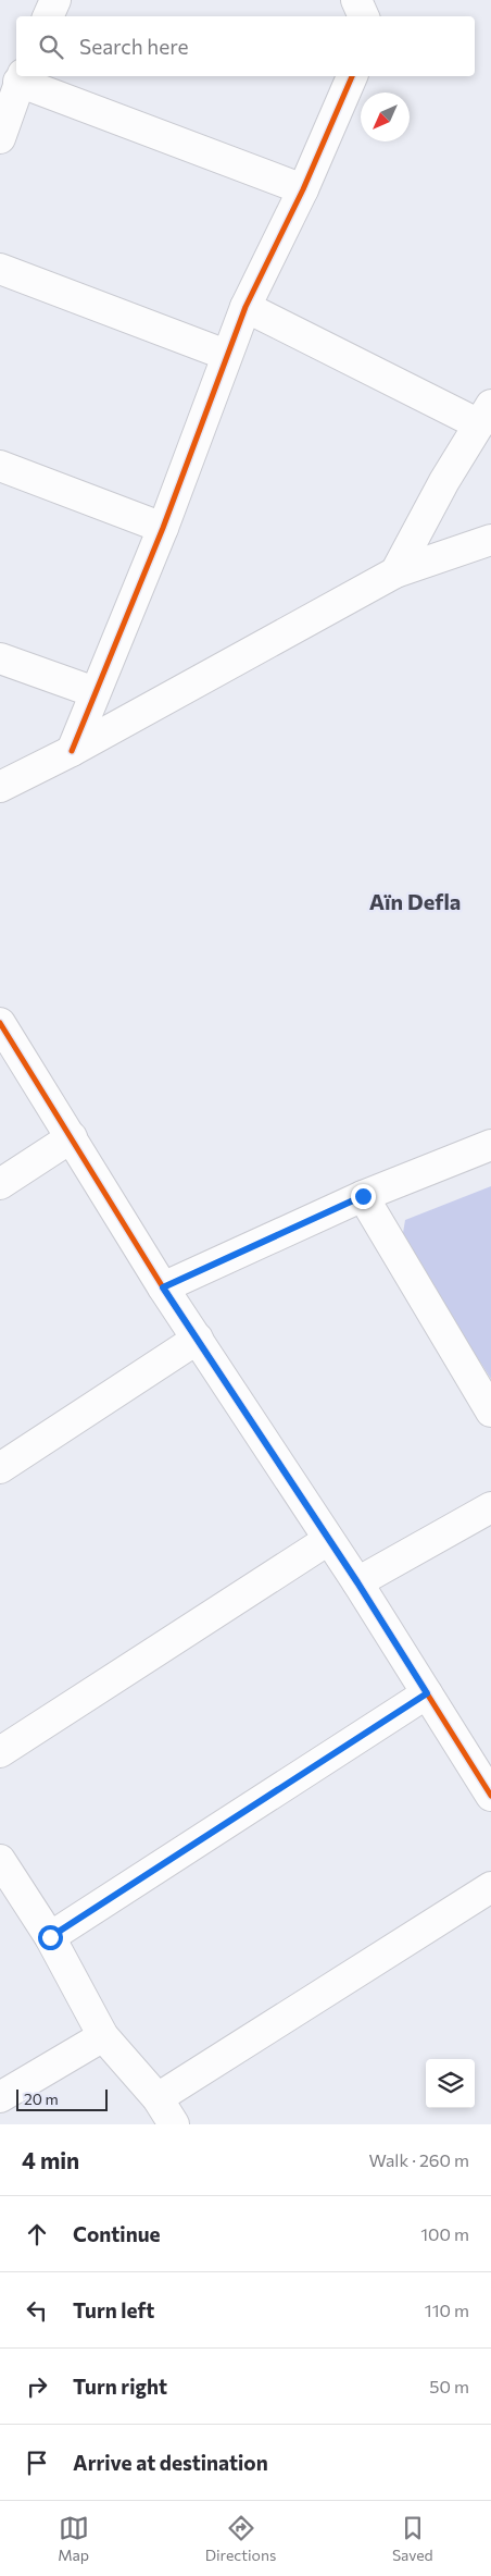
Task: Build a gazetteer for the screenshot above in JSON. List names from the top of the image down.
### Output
{
  "districts": ["Aïn Defla"],
  "scale_bar": "20 m",
  "north": "bottom left",
  "page": {
    "search": "Search here",
    "scale": "20 m",
    "heading": ["4 min", "Walk · 260 m"],
    "list": [
      ["Continue", "100 m"],
      ["Turn left", "110 m"],
      ["Turn right", "50 m"],
      "Arrive at destination"
    ],
    "nav": ["Map", "Directions", "Saved"]
  }
}
